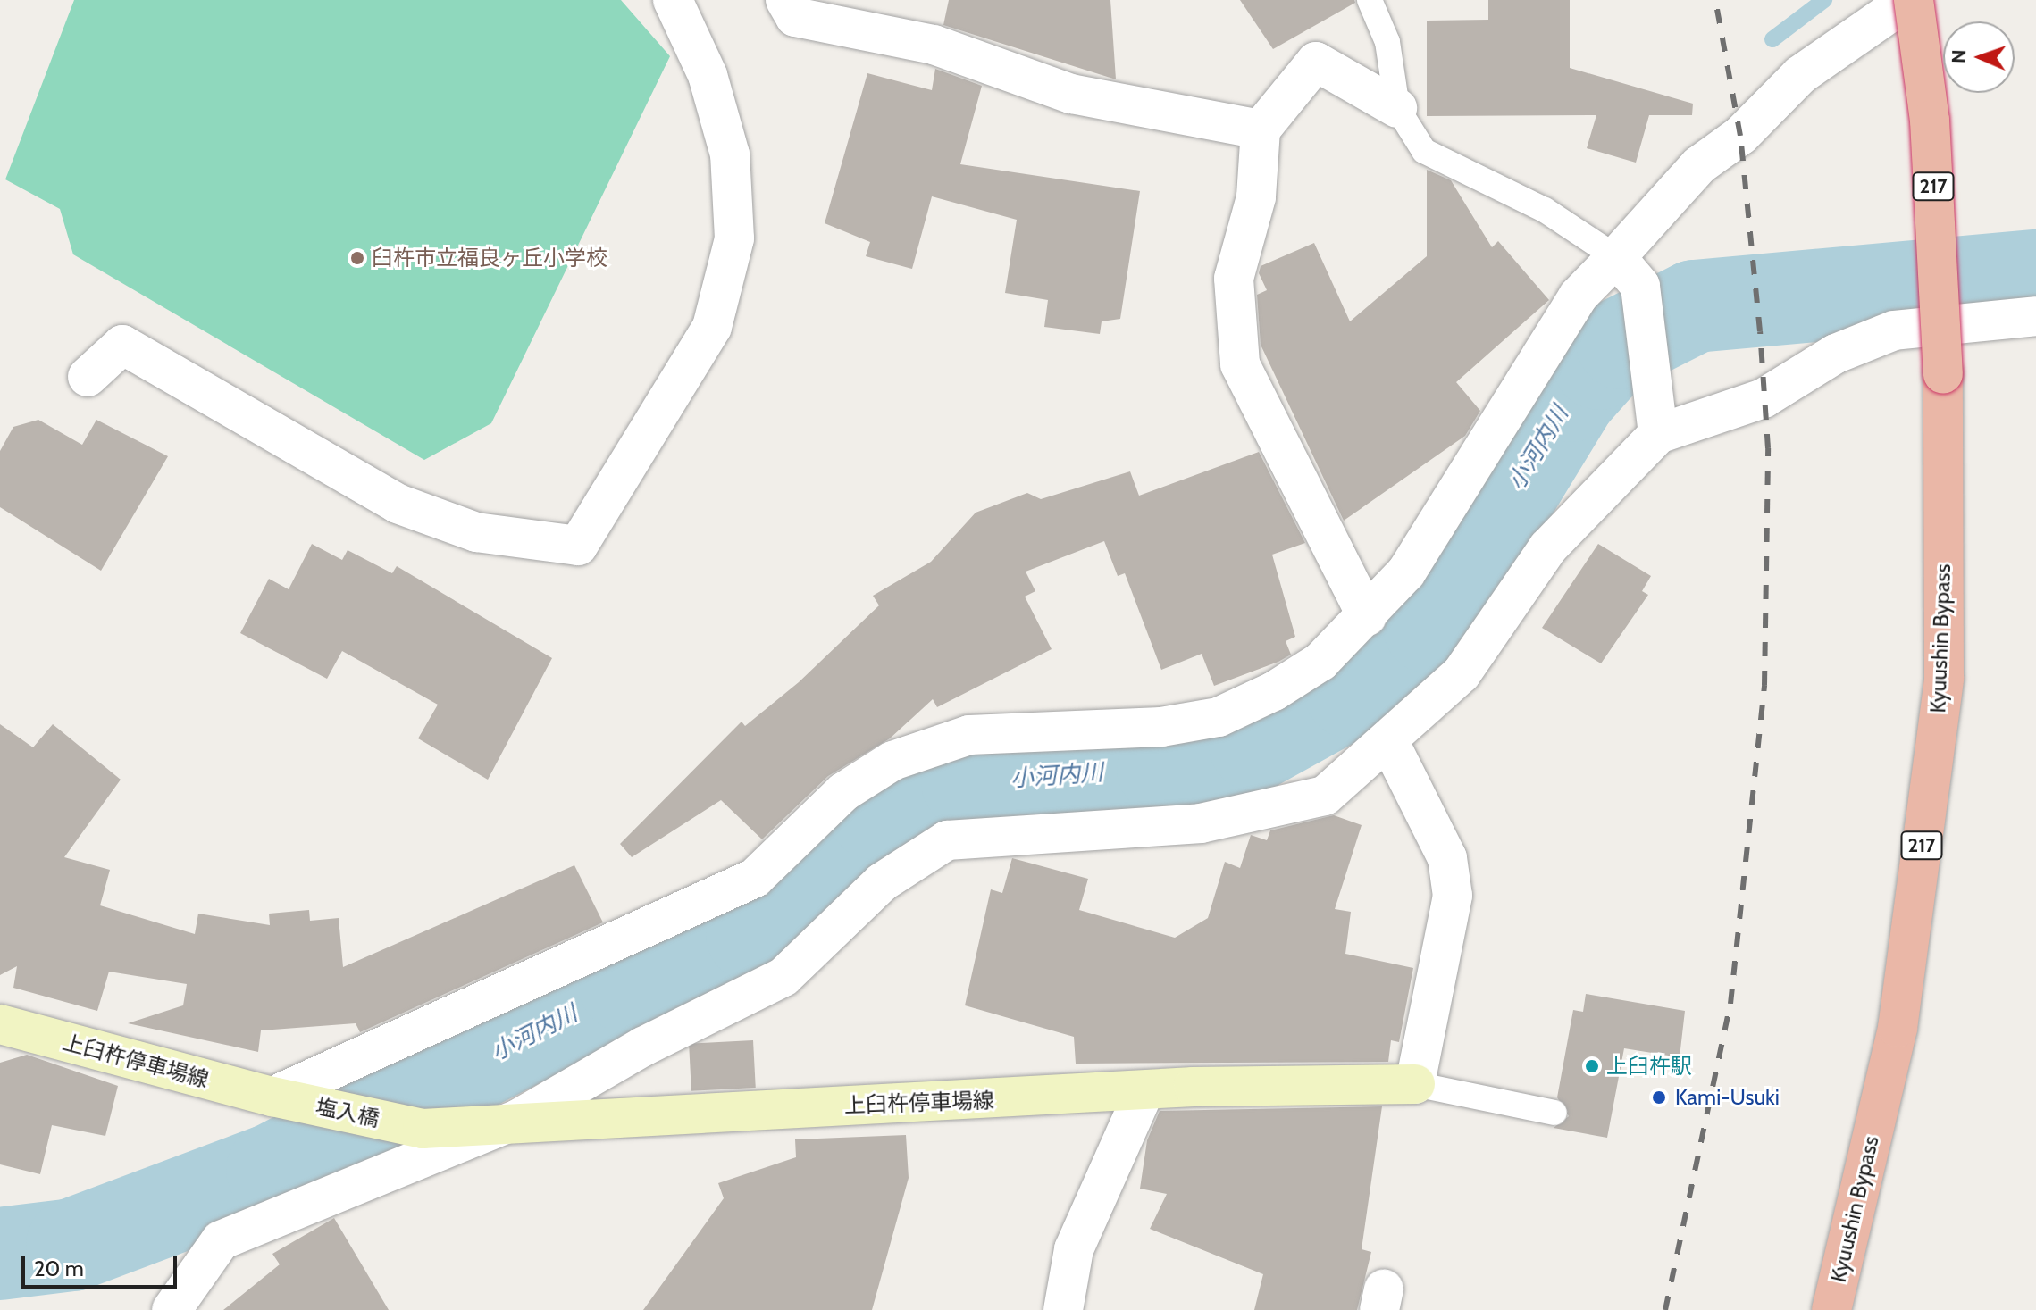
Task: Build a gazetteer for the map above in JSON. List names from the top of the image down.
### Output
{
  "streets": {
    "highway": ["217", "Kyuushin Bypass"],
    "main road": ["上臼杵停車場線", "塩入橋"]
  },
  "crossings": [
    ["上臼杵停車場線", "塩入橋"]
  ],
  "water": ["小河内川"],
  "places": ["臼杵市立福良ヶ丘小学校", "上臼杵駅", "Kami-Usuki"],
  "scale_bar": "20 m",
  "north": "left"
}
